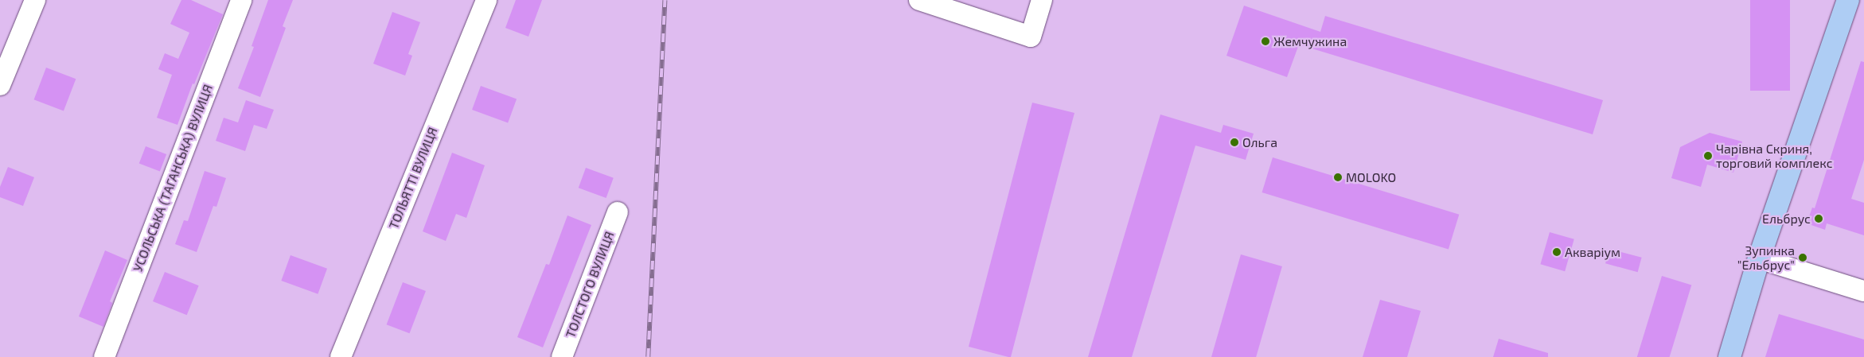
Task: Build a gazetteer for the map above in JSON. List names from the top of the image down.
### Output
{
  "streets": {
    "street": ["УСОЛЬСЬКА (ТАГАНСЬКА) ВУЛИЦЯ", "ТОЛЬЯТТІ ВУЛИЦЯ", "ТОЛСТОГО ВУЛИЦЯ"]
  },
  "places": [
    "Жемчужина",
    "Ольга",
    "Чарівна Скриня, торговий комплекс",
    "MOLOKO",
    "Ельбрус",
    "Акваріум",
    "Зупинка \"Ельбрус\""
  ]
}
